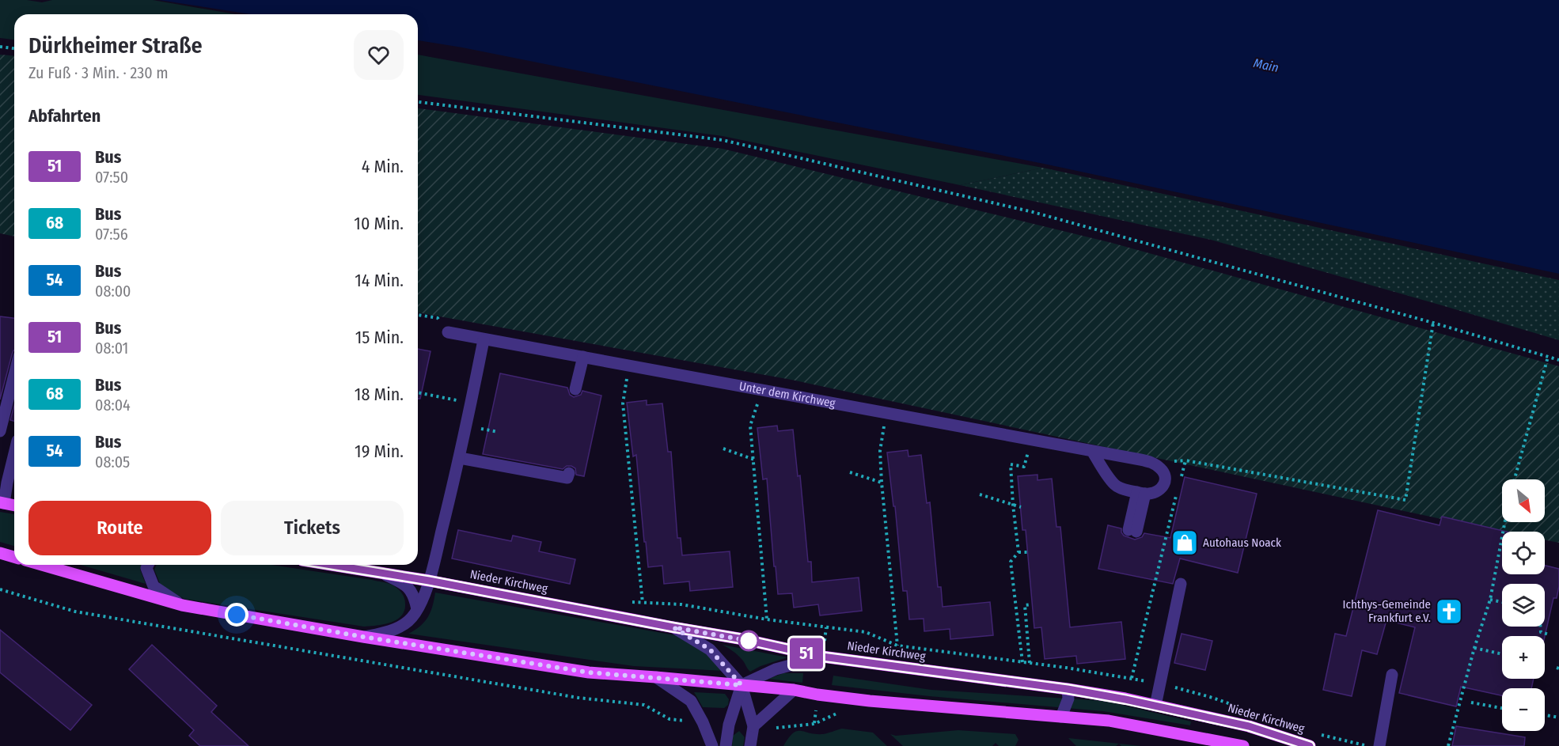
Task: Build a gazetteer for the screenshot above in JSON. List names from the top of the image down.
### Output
{
  "streets": {
    "main road": ["Nieder Kirchweg"],
    "street": ["Unter dem Kirchweg"]
  },
  "water": ["Main"],
  "places": {
    "shop": ["Autohaus Noack"],
    "church": ["Ichthys-Gemeinde Frankfurt e.V."]
  },
  "lines": ["bus line 51"],
  "north": "bottom right",
  "page": {
    "on_map": "51",
    "heading": [
      ["Dürkheimer Straße", "Zu Fuß · 3 Min. · 230 m"],
      "Abfahrten"
    ],
    "list": [
      {
        "mark": "51",
        "name": "Bus",
        "note": "07:50",
        "value": "4 Min."
      },
      {
        "mark": "68",
        "name": "Bus",
        "note": "07:56",
        "value": "10 Min."
      },
      {
        "mark": "54",
        "name": "Bus",
        "note": "08:00",
        "value": "14 Min."
      },
      {
        "mark": "51",
        "name": "Bus",
        "note": "08:01",
        "value": "15 Min."
      },
      {
        "mark": "68",
        "name": "Bus",
        "note": "08:04",
        "value": "18 Min."
      },
      {
        "mark": "54",
        "name": "Bus",
        "note": "08:05",
        "value": "19 Min."
      }
    ],
    "map_buttons": ["+", "−"],
    "buttons": ["Route", "Tickets"]
  }
}
